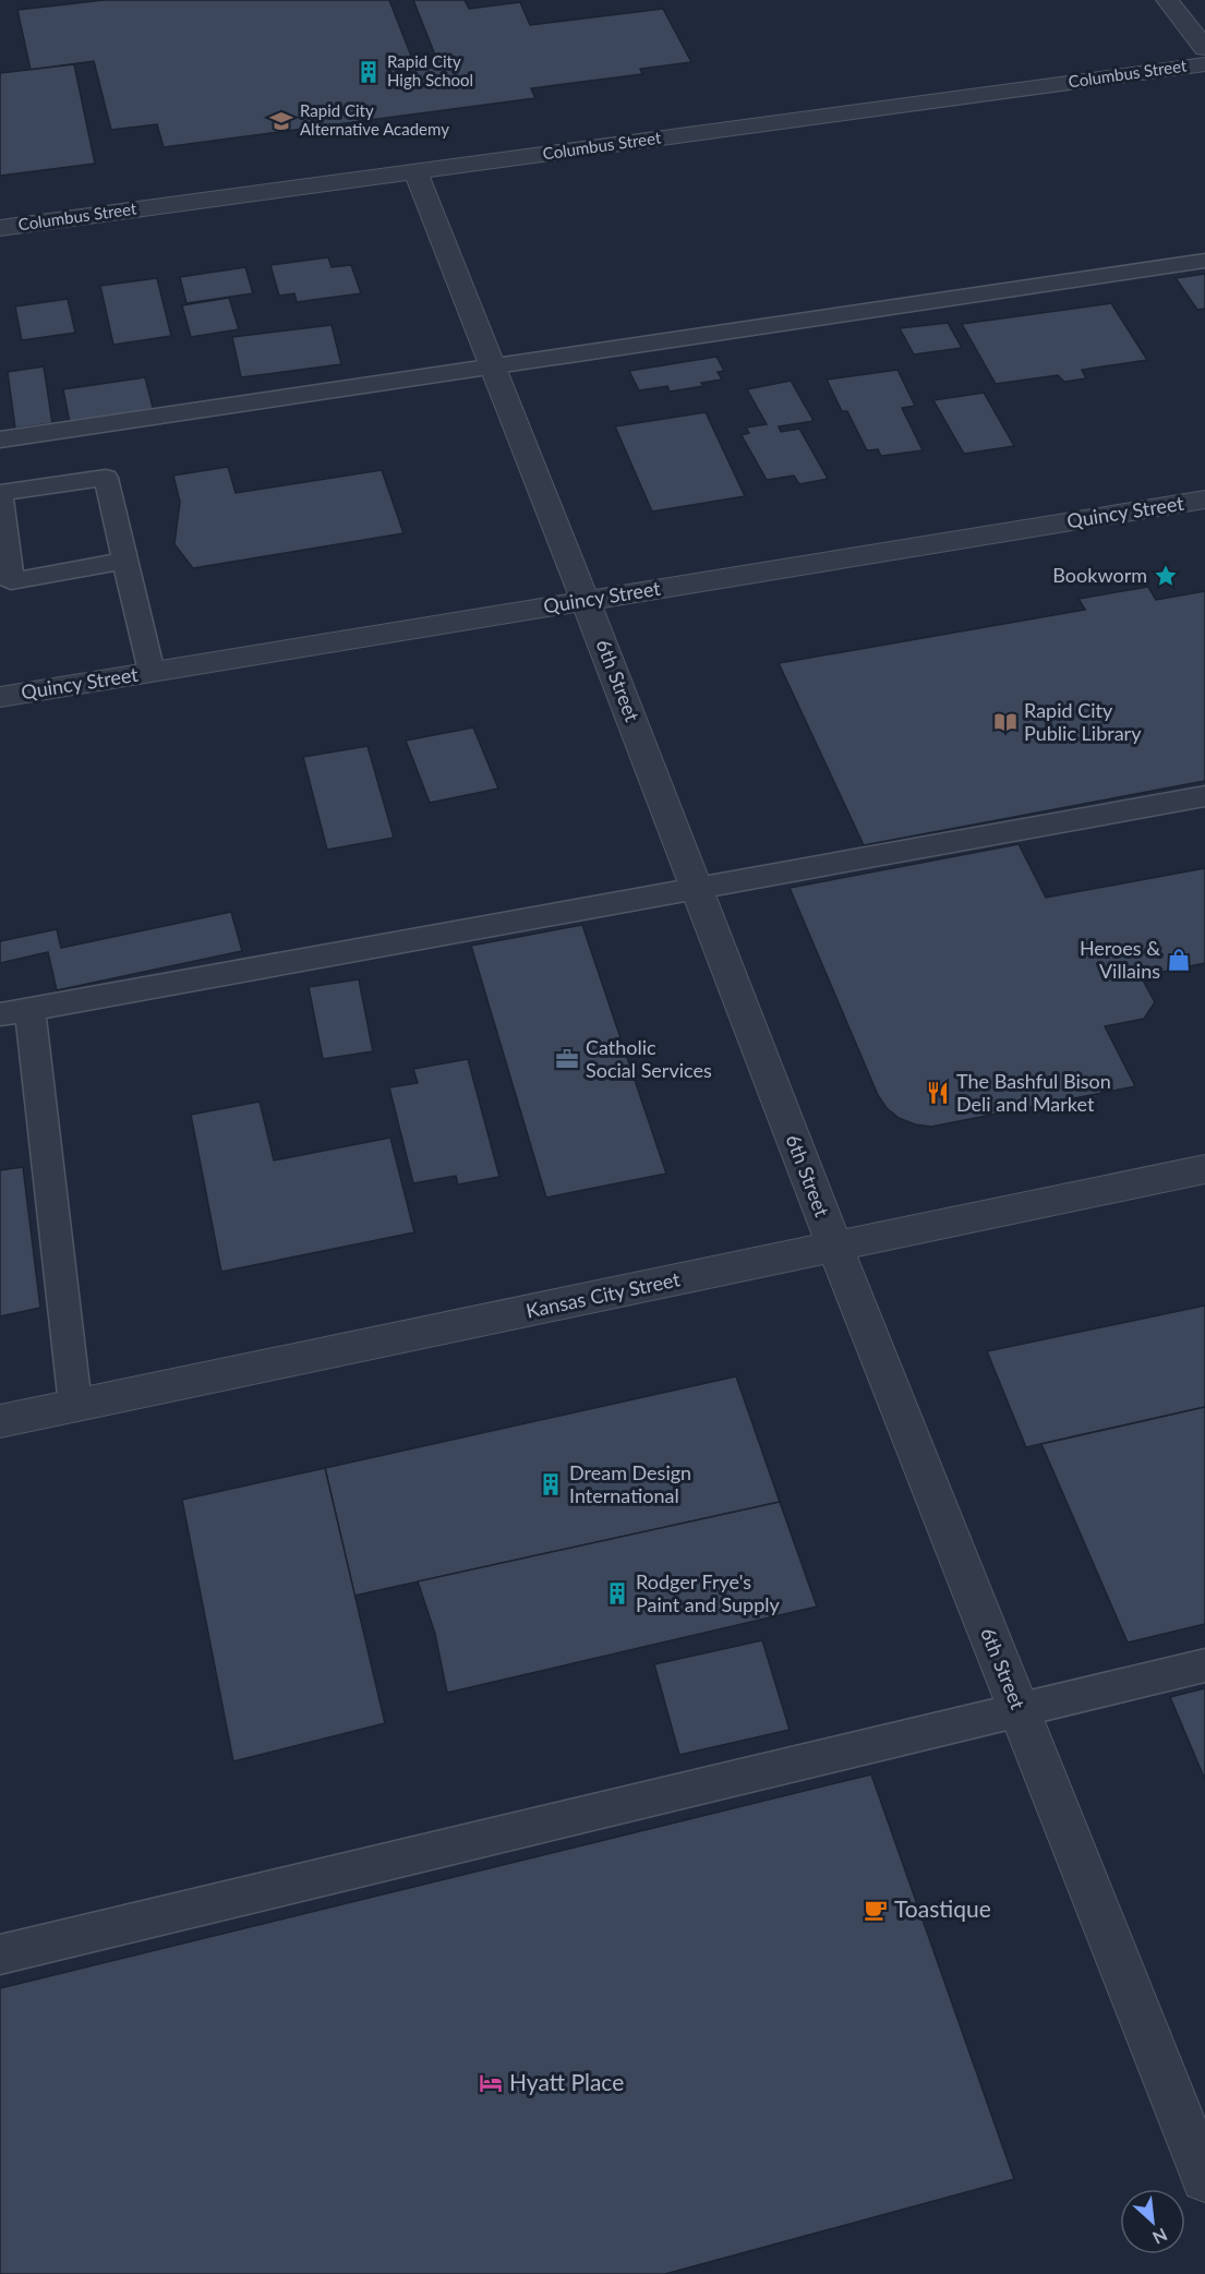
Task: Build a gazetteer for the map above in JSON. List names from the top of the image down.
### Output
{
  "streets": {
    "street": [
      "Columbus Street",
      "Quincy Street",
      "6th Street",
      "Kansas City Street"
    ]
  },
  "crossings": [
    ["Columbus Street", "6th Street"],
    ["Quincy Street", "6th Street"],
    ["6th Street", "Kansas City Street"]
  ],
  "places": {
    "building": ["Rapid City High School", "Dream Design International", "Rodger Frye's Paint and Supply"],
    "school or university": ["Rapid City Alternative Academy"],
    "place": ["Bookworm"],
    "library": ["Rapid City Public Library"],
    "shop": ["Heroes & Villains"],
    "office": ["Catholic Social Services"],
    "restaurant": ["The Bashful Bison Deli and Market"],
    "cafe": ["Toastique"],
    "hotel": ["Hyatt Place"]
  },
  "north": "bottom right"
}
